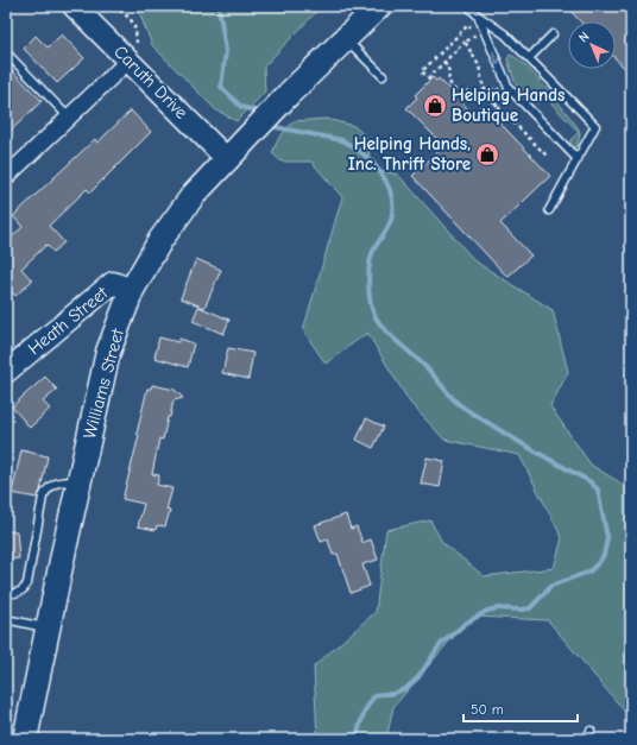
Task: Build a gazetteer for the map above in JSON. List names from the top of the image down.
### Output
{
  "streets": {
    "main road": ["Williams Street"],
    "street": ["Caruth Drive", "Heath Street"]
  },
  "crossings": [
    ["Caruth Drive", "Williams Street"],
    ["Heath Street", "Williams Street"]
  ],
  "places": {
    "shop": ["Helping Hands Boutique", "Helping Hands, Inc. Thrift Store"]
  },
  "scale_bar": "50 m",
  "north": "top left"
}
